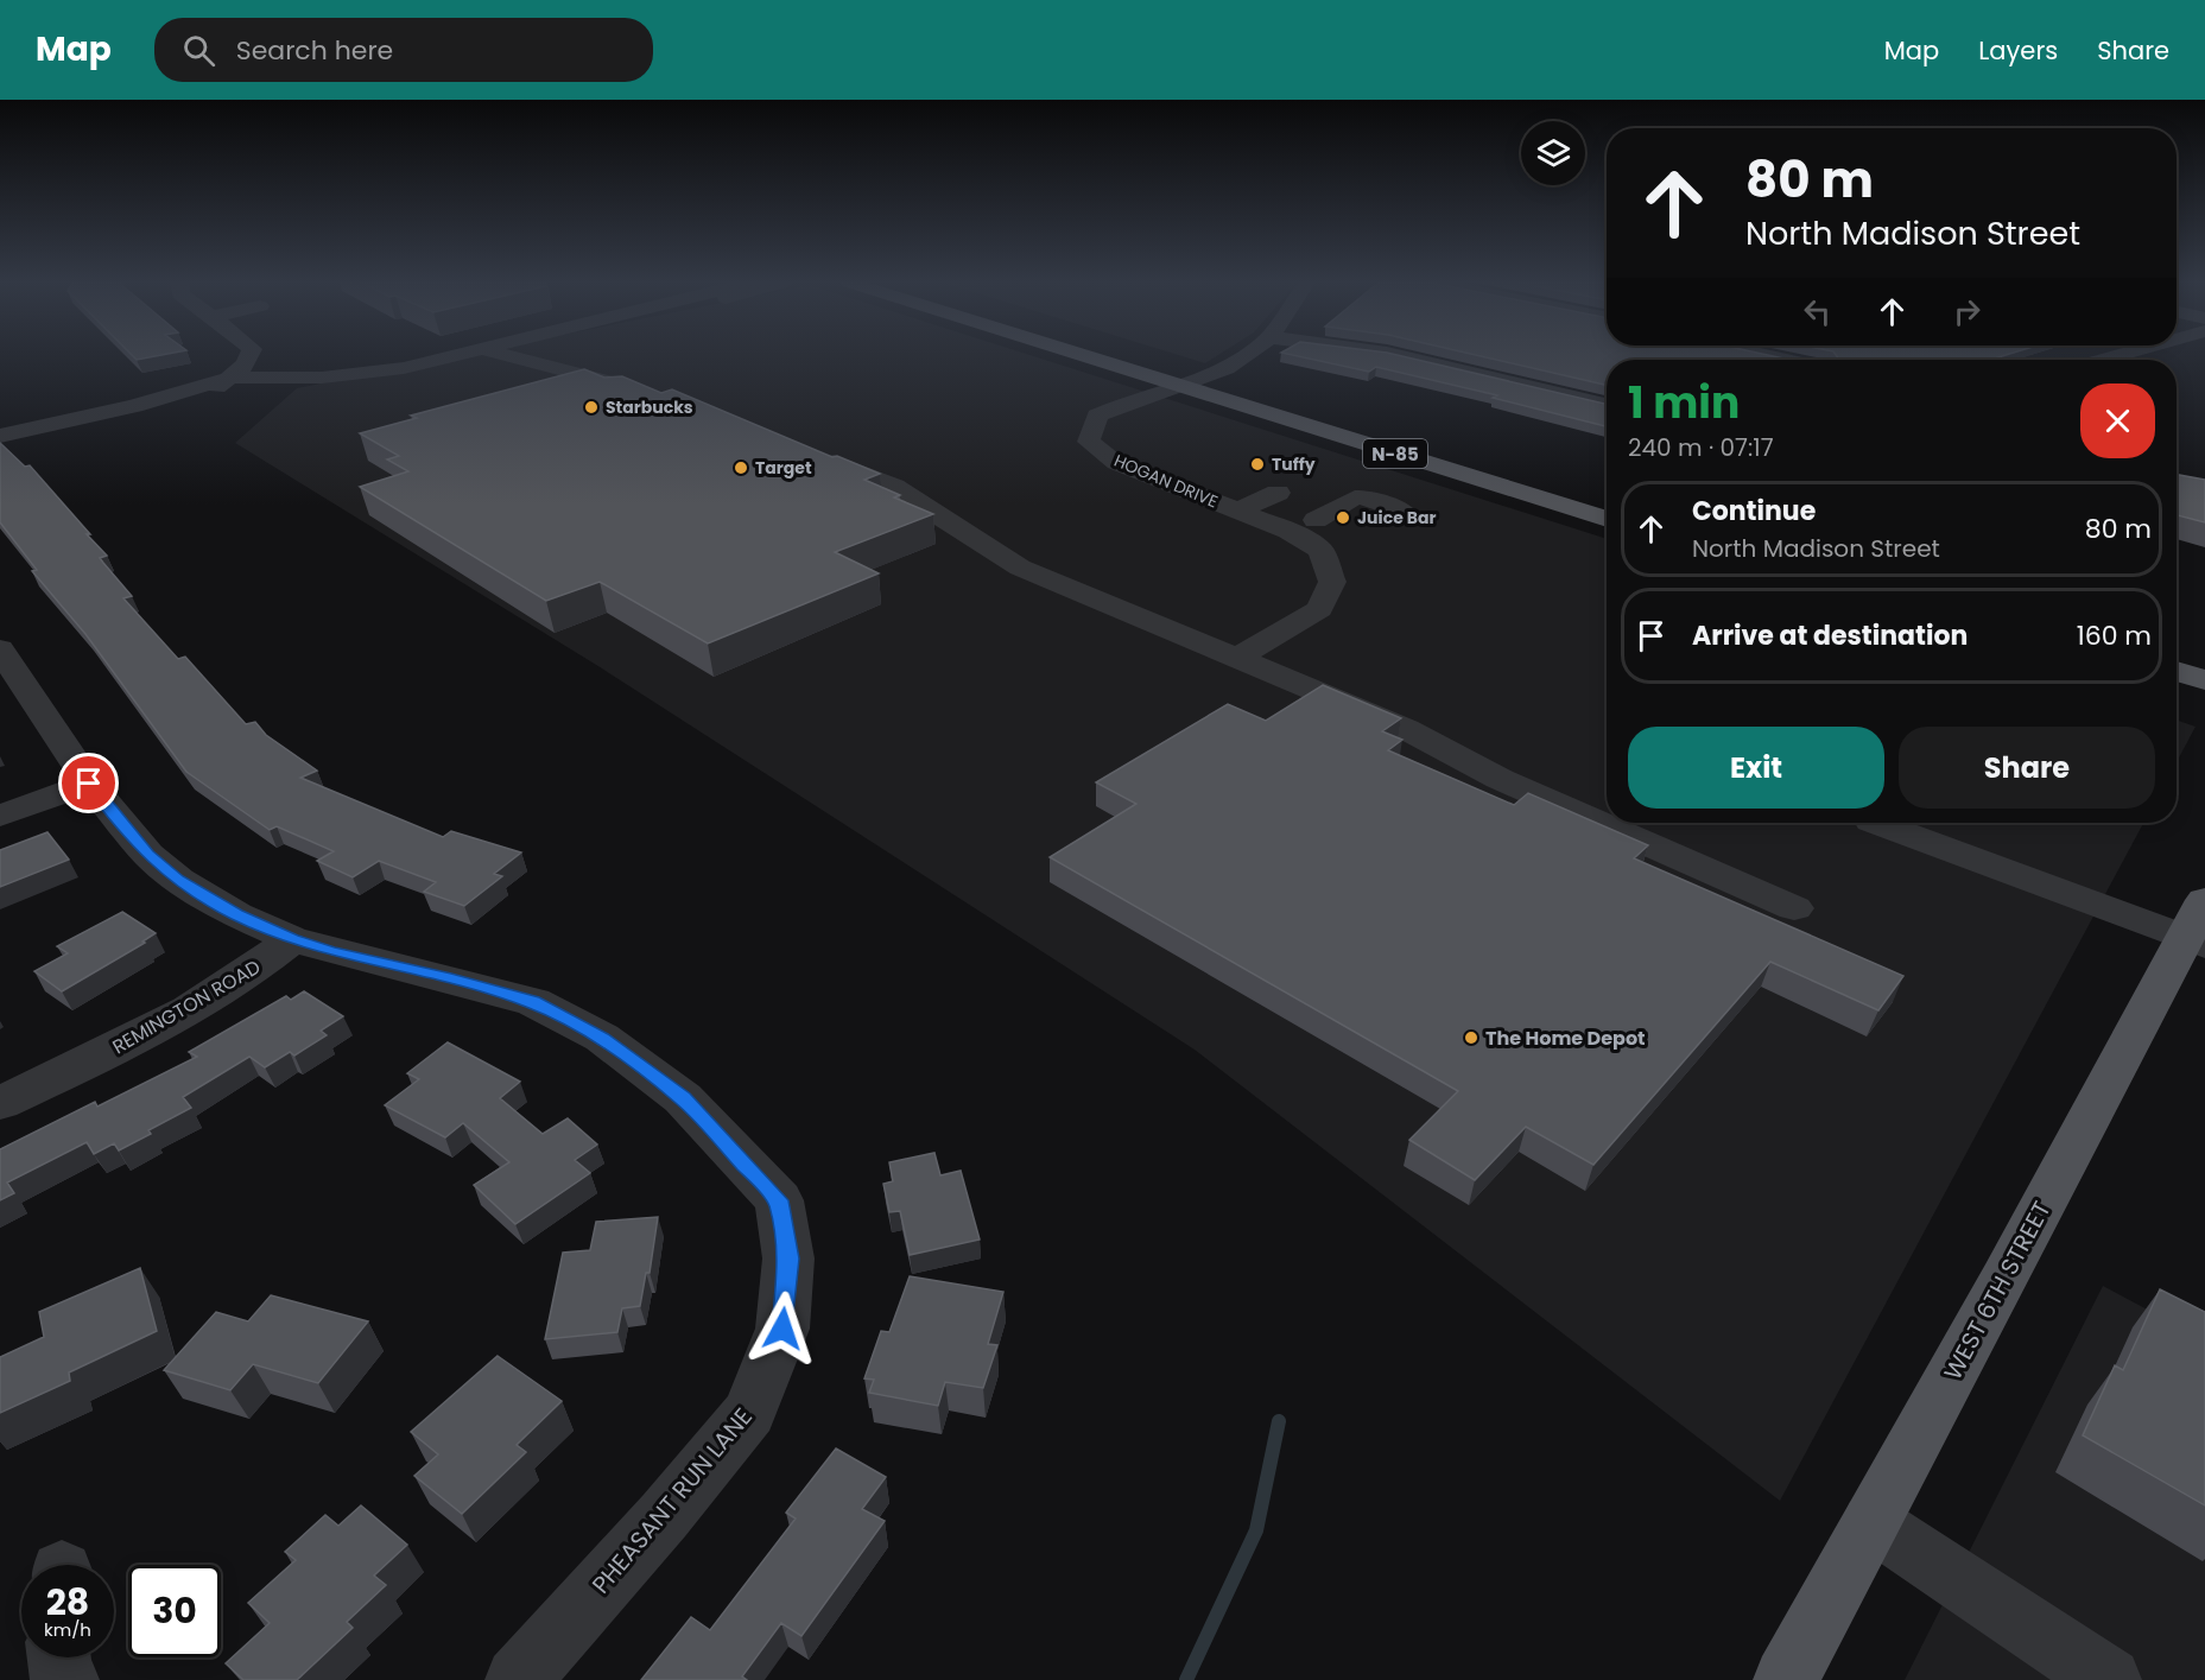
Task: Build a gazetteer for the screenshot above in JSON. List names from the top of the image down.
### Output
{
  "streets": {
    "main road": ["N-85", "WEST 6TH STREET"],
    "street": ["HOGAN DRIVE", "REMINGTON ROAD", "PHEASANT RUN LANE"]
  },
  "crossings": [
    ["N-85", "HOGAN DRIVE"],
    ["REMINGTON ROAD", "PHEASANT RUN LANE"]
  ],
  "places": [
    "Starbucks",
    "Tuffy",
    "Target",
    "Juice Bar",
    "The Home Depot"
  ],
  "page": {
    "header": "Map",
    "search": "Search here",
    "nav": ["Map", "Layers", "Share"],
    "turn": ["80 m", "North Madison Street"],
    "heading": ["1 min", "240 m · 07:17"],
    "list": [
      {
        "name": "Continue",
        "note": "North Madison Street",
        "value": "80 m"
      },
      {
        "name": "Arrive at destination",
        "value": "160 m"
      }
    ],
    "buttons": ["Exit", "Share"],
    "speed": "28 km/h",
    "limit": "30"
  }
}
